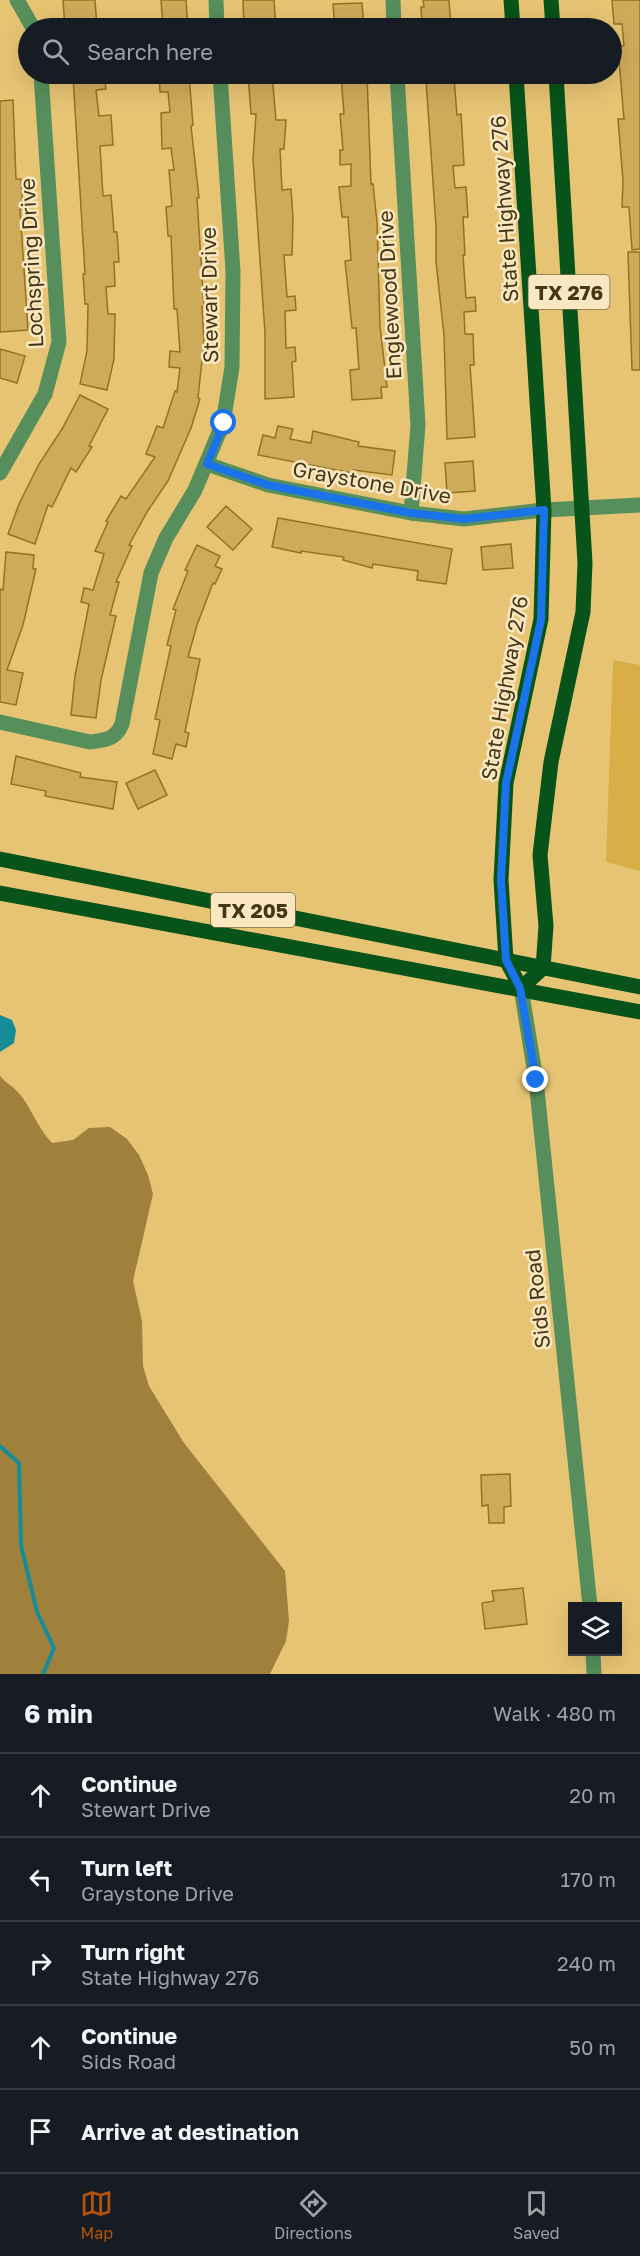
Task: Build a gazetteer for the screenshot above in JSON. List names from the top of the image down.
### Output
{
  "streets": {
    "main road": ["State Highway 276", "TX 276", "TX 205"],
    "street": [
      "Lochspring Drive",
      "Stewart Drive",
      "Englewood Drive",
      "Graystone Drive",
      "Sids Road"
    ]
  },
  "crossings": [
    ["State Highway 276", "Graystone Drive"],
    ["State Highway 276", "TX 205"],
    ["State Highway 276", "Sids Road"],
    ["TX 276", "Graystone Drive"],
    ["TX 276", "TX 205"],
    ["Stewart Drive", "Graystone Drive"],
    ["Englewood Drive", "Graystone Drive"],
    ["TX 205", "Sids Road"]
  ],
  "page": {
    "search": "Search here",
    "heading": ["6 min", "Walk · 480 m"],
    "list": [
      ["Continue", "Stewart Drive", "20 m"],
      ["Turn left", "Graystone Drive", "170 m"],
      ["Turn right", "State Highway 276", "240 m"],
      ["Continue", "Sids Road", "50 m"],
      "Arrive at destination"
    ],
    "nav": ["Map", "Directions", "Saved"]
  }
}
